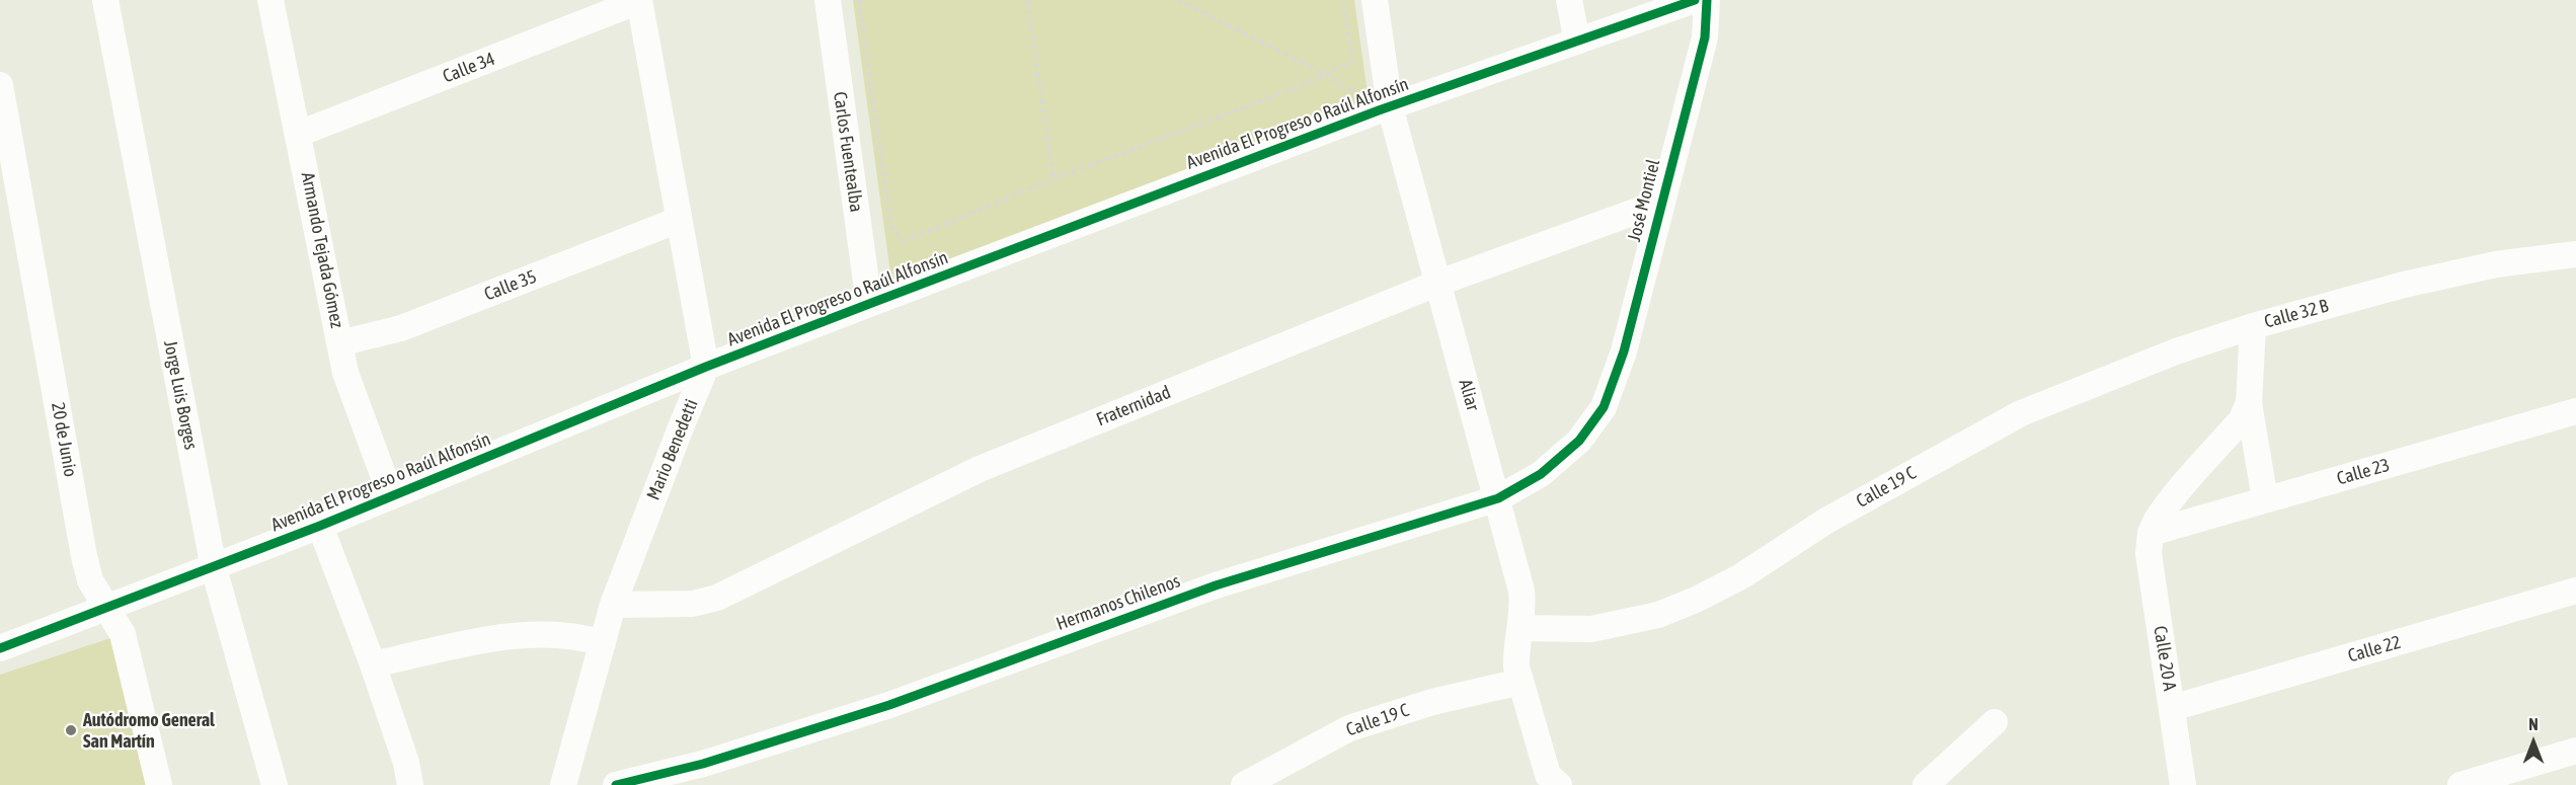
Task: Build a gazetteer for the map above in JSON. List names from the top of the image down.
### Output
{
  "streets": {
    "street": [
      "Calle 34",
      "Avenida El Progreso o Raúl Alfonsín",
      "Carlos Fuentealba",
      "José Montiel",
      "Armando Tejada Gómez",
      "Calle 35",
      "Calle 32 B",
      "Jorge Luis Borges",
      "Aliar",
      "Fraternidad",
      "20 de Junio",
      "Mario Benedetti",
      "Calle 23",
      "Calle 19 C",
      "Hermanos Chilenos",
      "Calle 22",
      "Calle 20 A"
    ]
  },
  "crossings": [
    ["Calle 34", "Armando Tejada Gómez"],
    ["Avenida El Progreso o Raúl Alfonsín", "Carlos Fuentealba"],
    ["Avenida El Progreso o Raúl Alfonsín", "Armando Tejada Gómez"],
    ["Avenida El Progreso o Raúl Alfonsín", "Jorge Luis Borges"],
    ["Avenida El Progreso o Raúl Alfonsín", "Aliar"],
    ["Avenida El Progreso o Raúl Alfonsín", "20 de Junio"],
    ["Avenida El Progreso o Raúl Alfonsín", "Mario Benedetti"],
    ["José Montiel", "Fraternidad"],
    ["José Montiel", "Hermanos Chilenos"],
    ["Armando Tejada Gómez", "Calle 35"],
    ["Calle 32 B", "Calle 23"],
    ["Calle 32 B", "Calle 19 C"],
    ["Calle 32 B", "Calle 20 A"],
    ["Aliar", "Fraternidad"],
    ["Aliar", "Calle 19 C"],
    ["Aliar", "Hermanos Chilenos"],
    ["Fraternidad", "Mario Benedetti"],
    ["Calle 23", "Calle 20 A"],
    ["Calle 22", "Calle 20 A"]
  ],
  "places": ["Autódromo General San Martín"],
  "north": "top"
}
